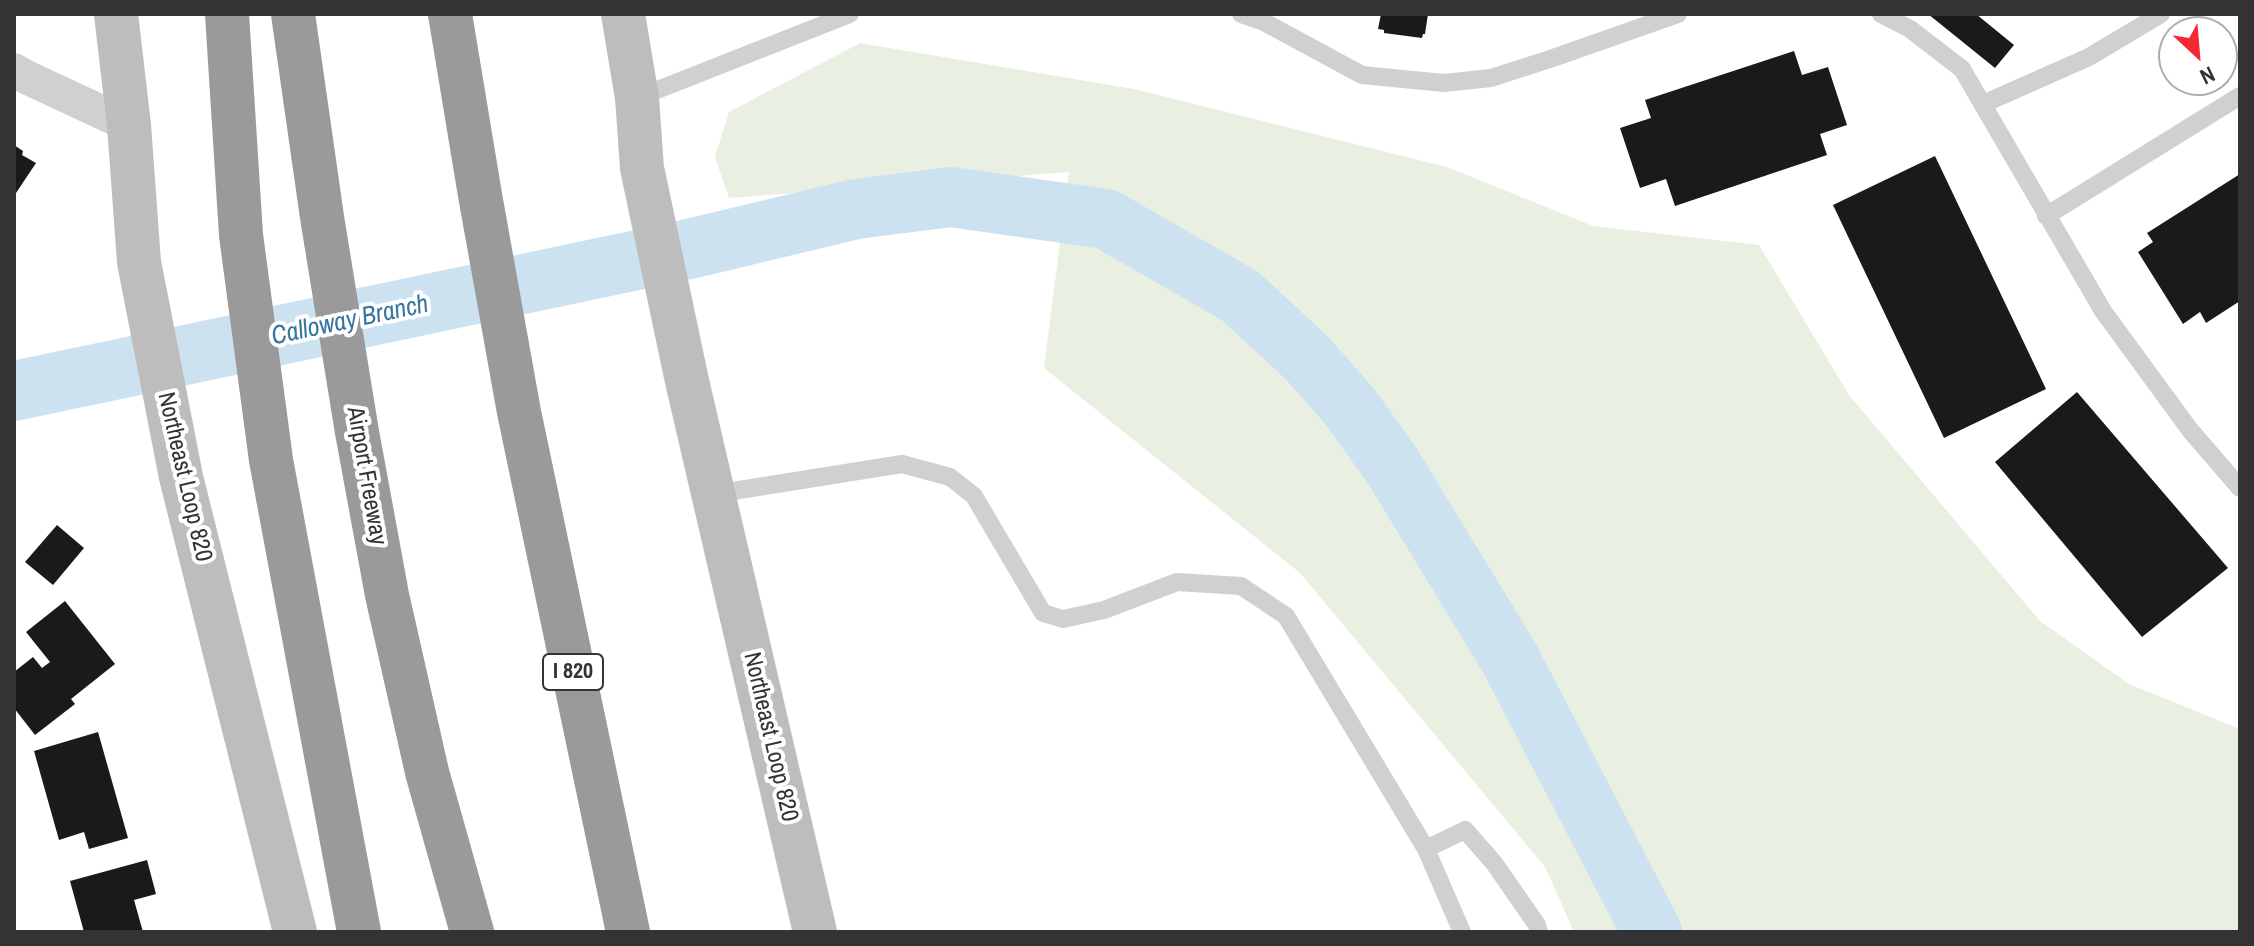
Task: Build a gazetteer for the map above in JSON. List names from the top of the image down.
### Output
{
  "streets": {
    "highway": ["Airport Freeway", "I 820"],
    "main road": ["Northeast Loop 820"]
  },
  "water": ["Calloway Branch"],
  "north": "bottom right"
}
